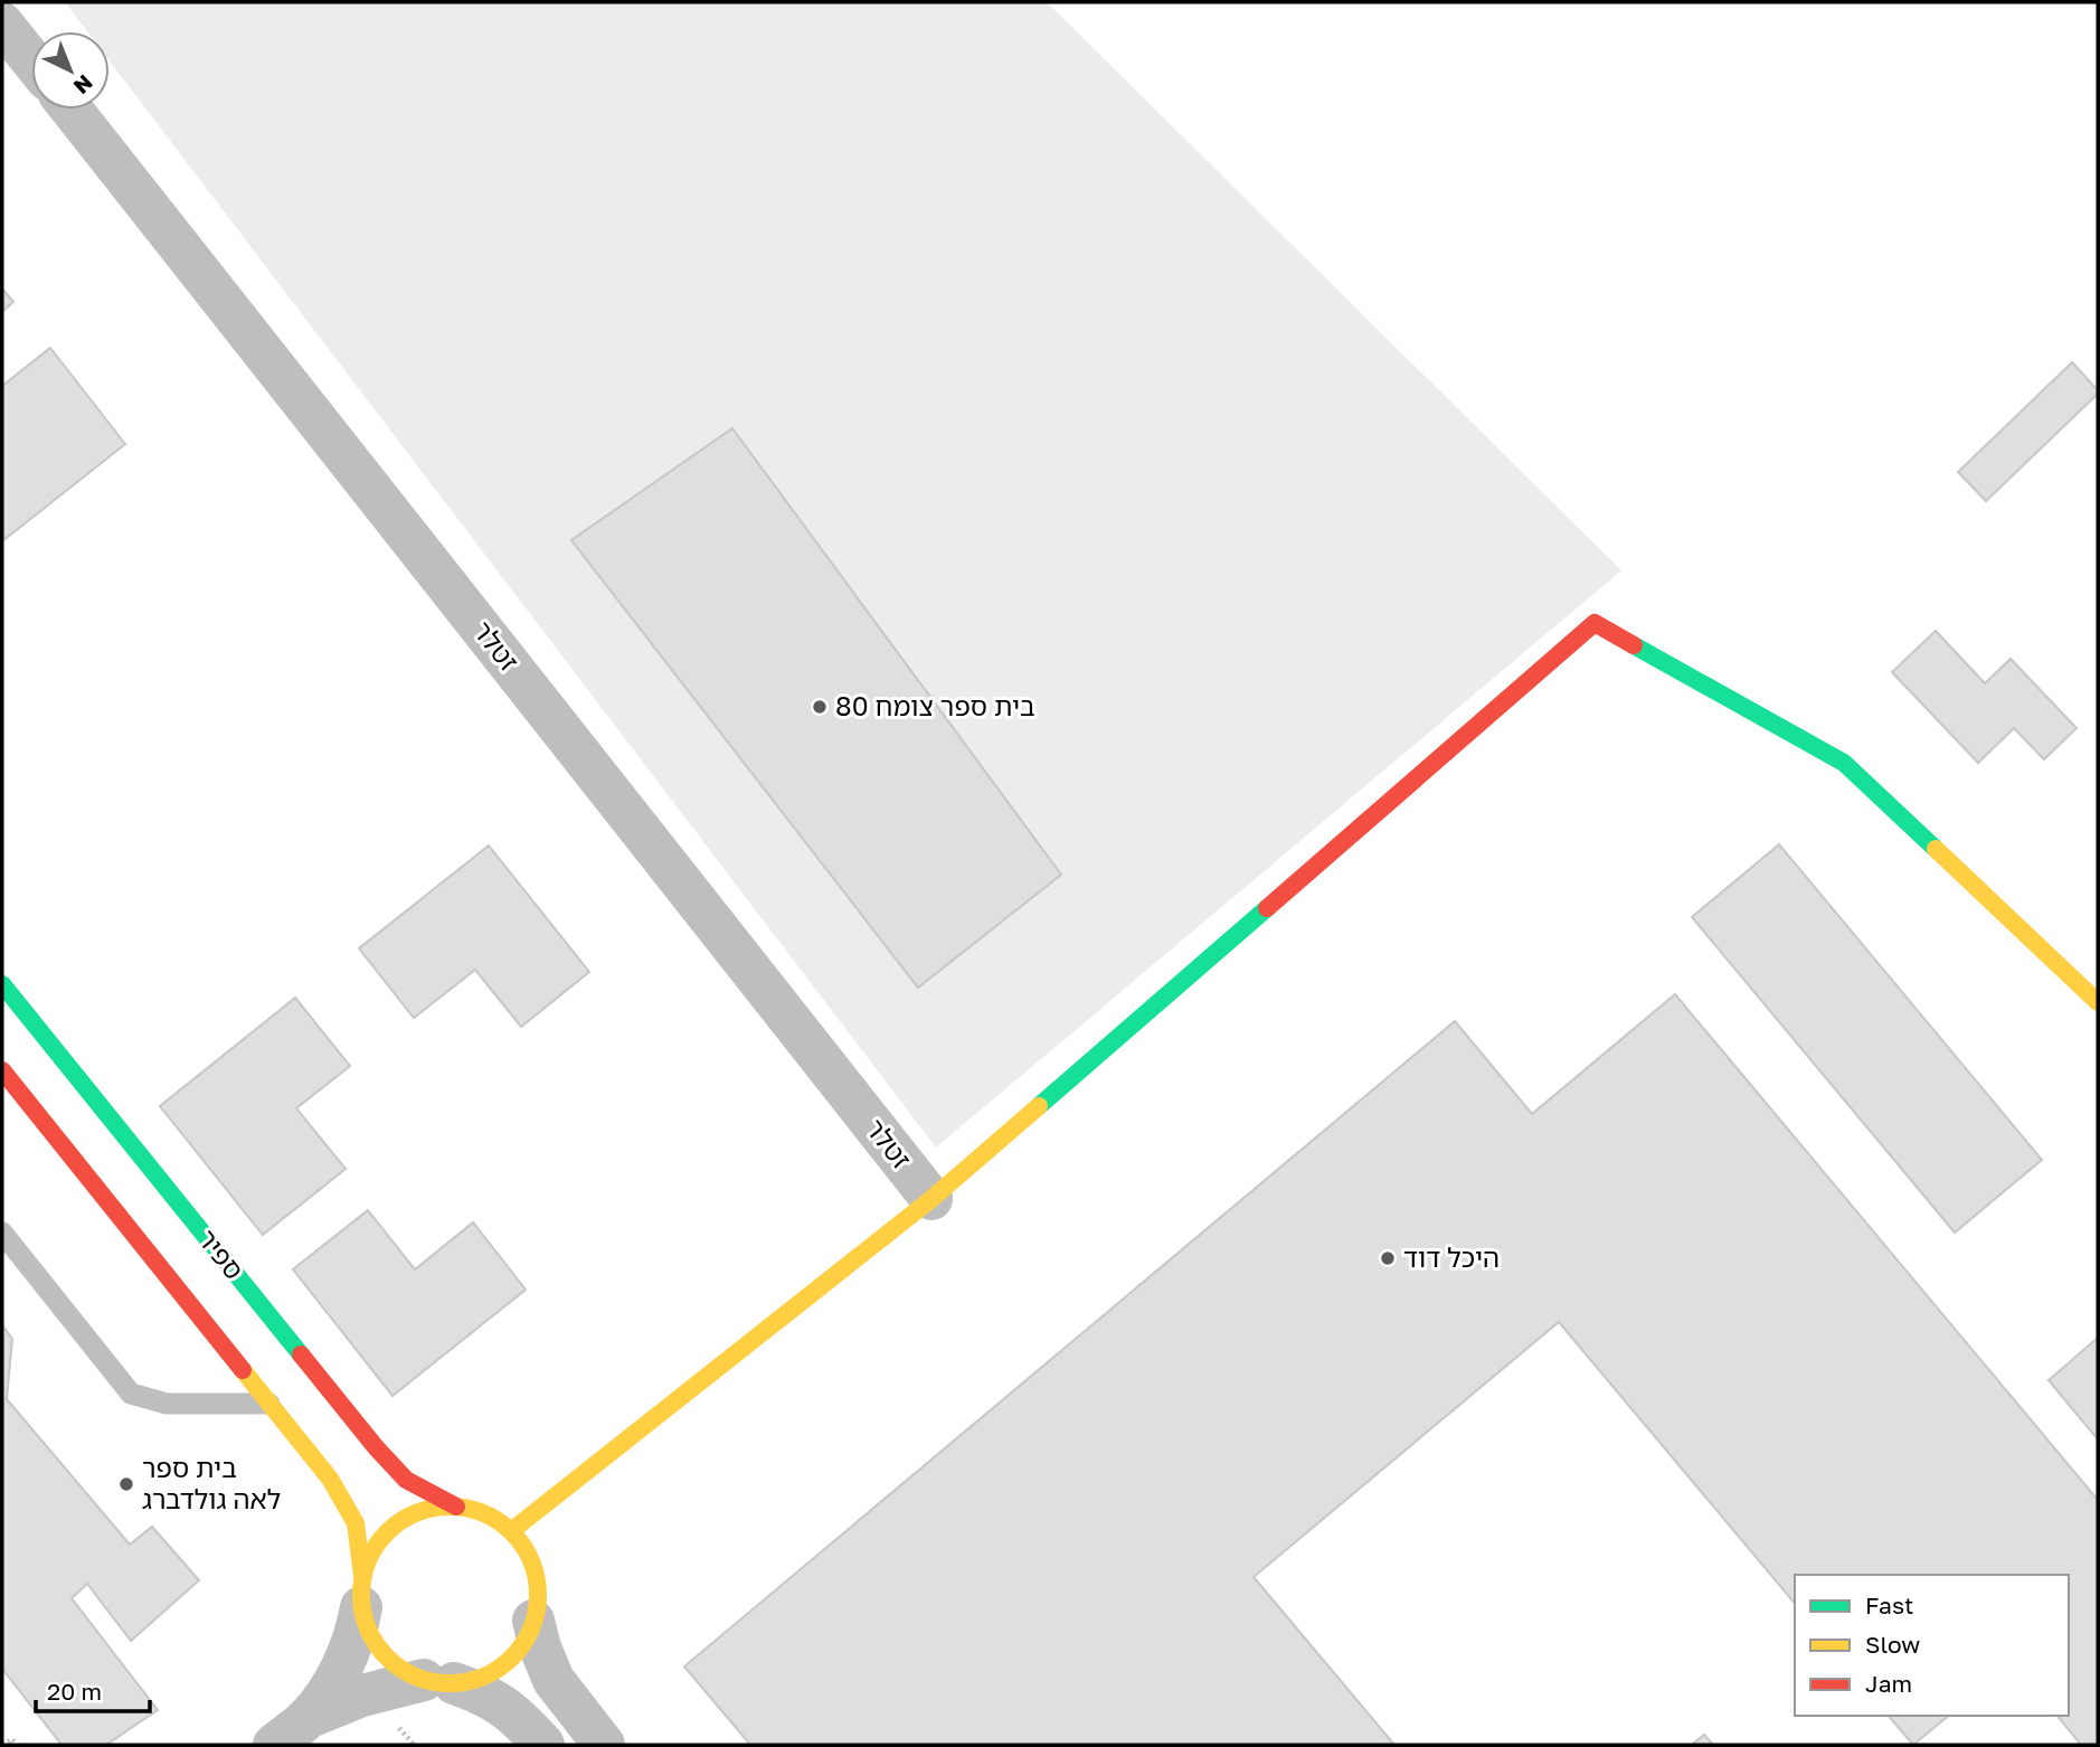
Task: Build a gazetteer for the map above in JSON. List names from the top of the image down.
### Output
{
  "streets": {
    "street": ["זטלר", "ספיר"]
  },
  "places": ["בית ספר צומח 80", "היכל דוד", "בית ספר לאה גולדברג"],
  "legend": ["Fast", "Slow", "Jam"],
  "scale_bar": "20 m",
  "north": "bottom right"
}
